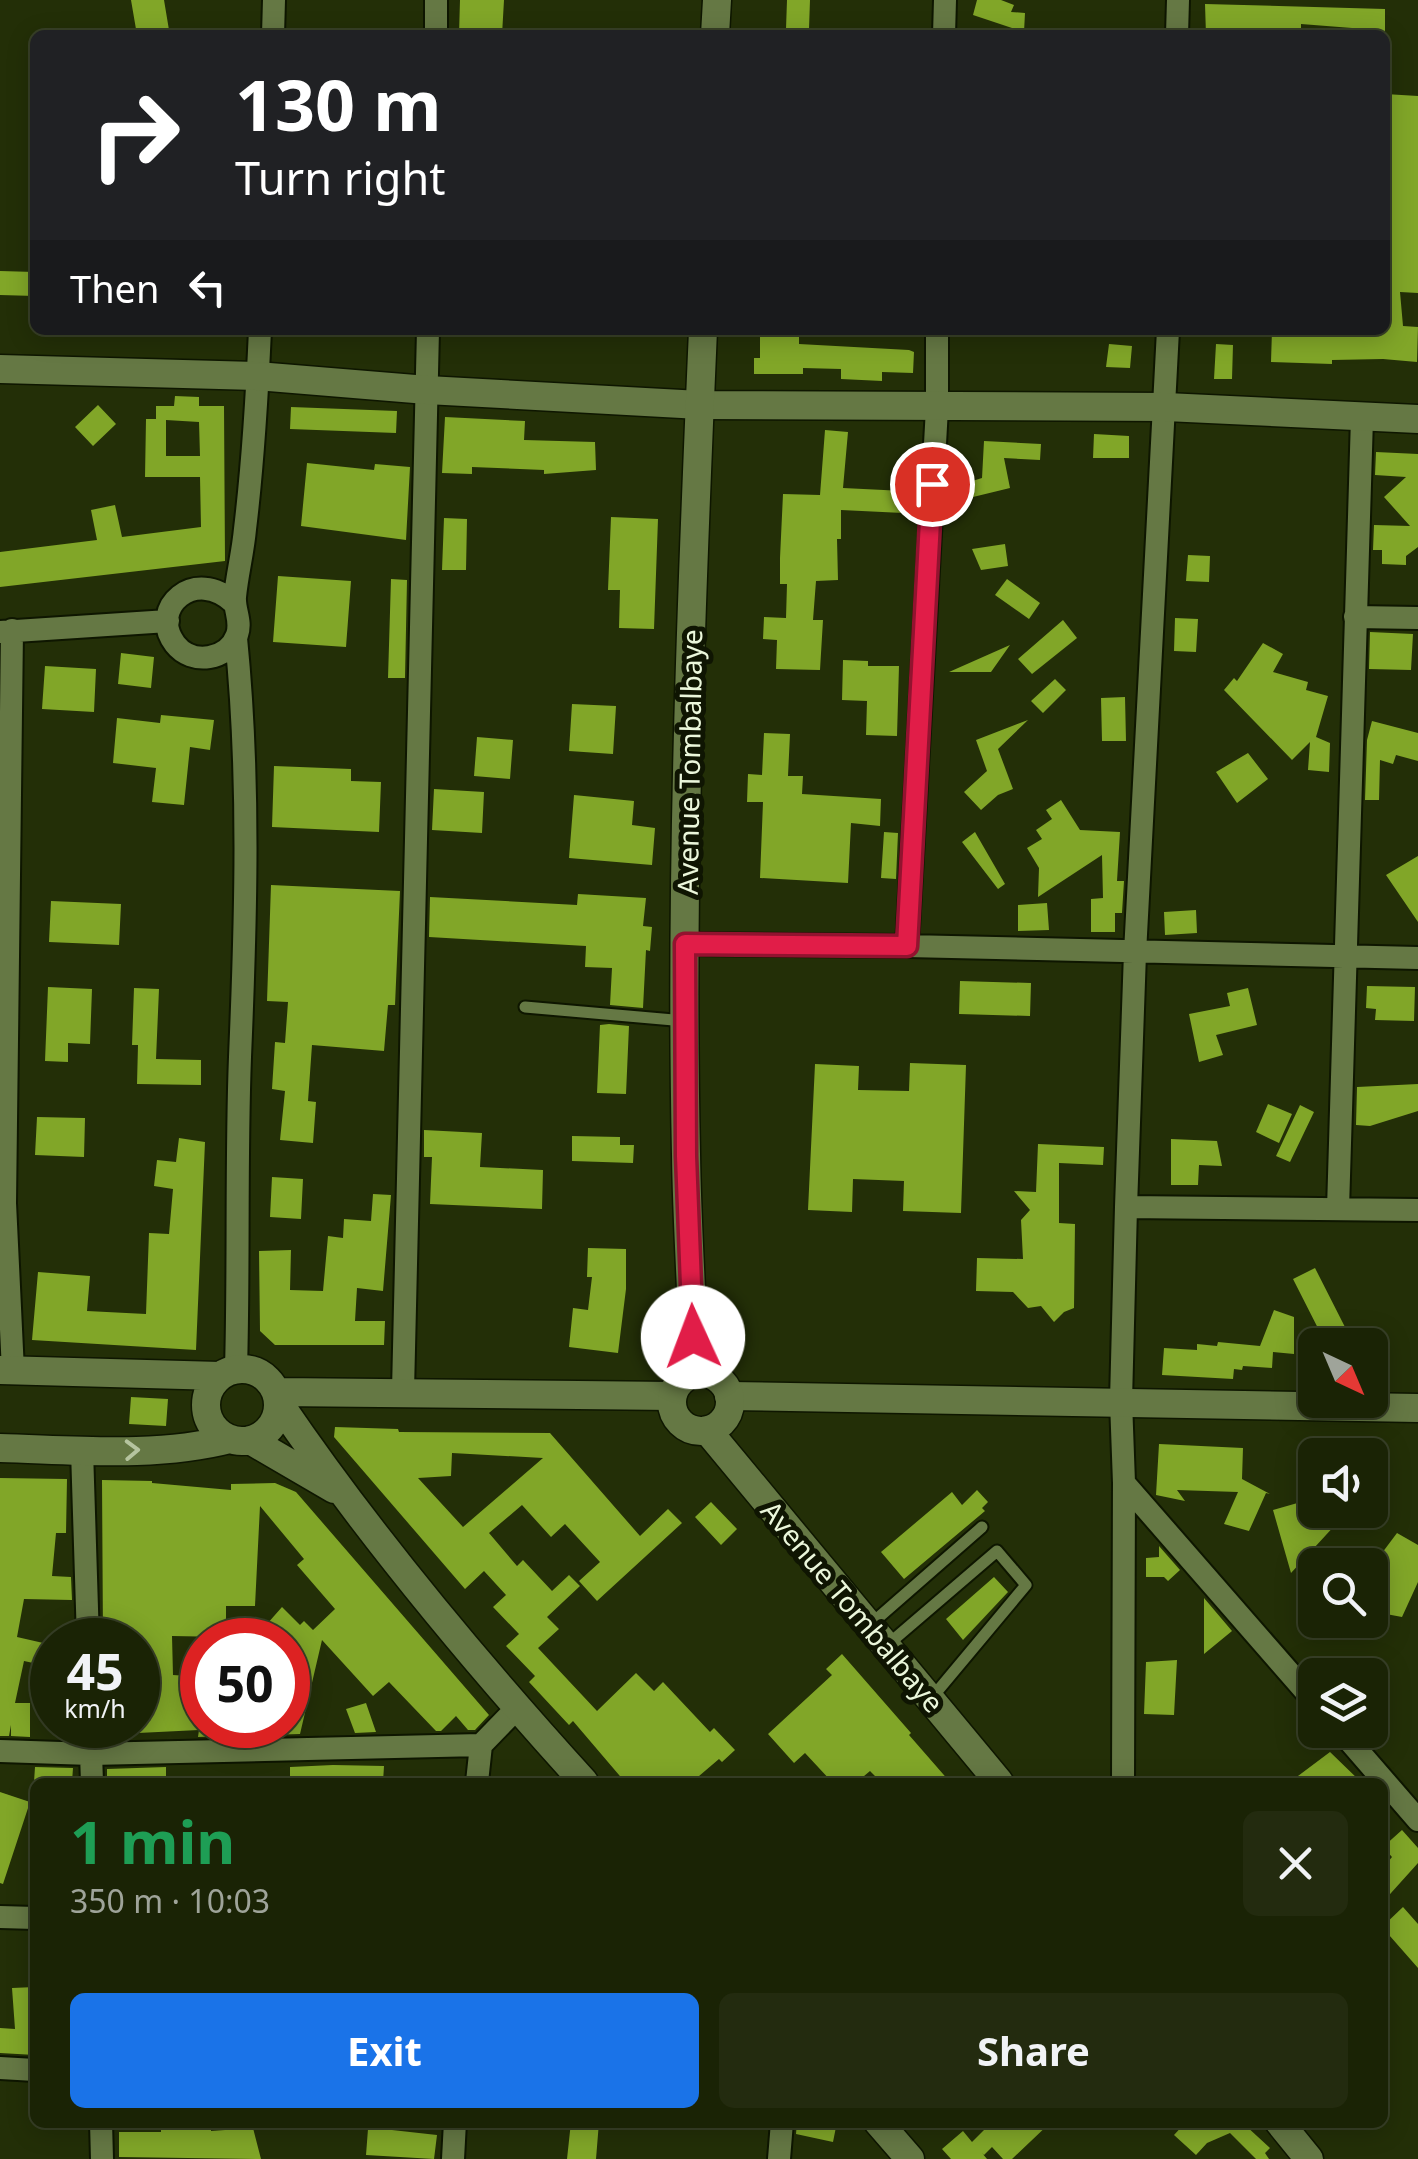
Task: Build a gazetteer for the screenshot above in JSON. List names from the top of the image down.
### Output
{
  "streets": {
    "street": ["Avenue Tombalbaye"]
  },
  "north": "bottom right",
  "page": {
    "turn": ["130 m", "Turn right"],
    "then": "Then",
    "speed": "45 km/h",
    "limit": "50",
    "heading": ["1 min", "350 m · 10:03"],
    "buttons": ["Exit", "Share"]
  }
}
